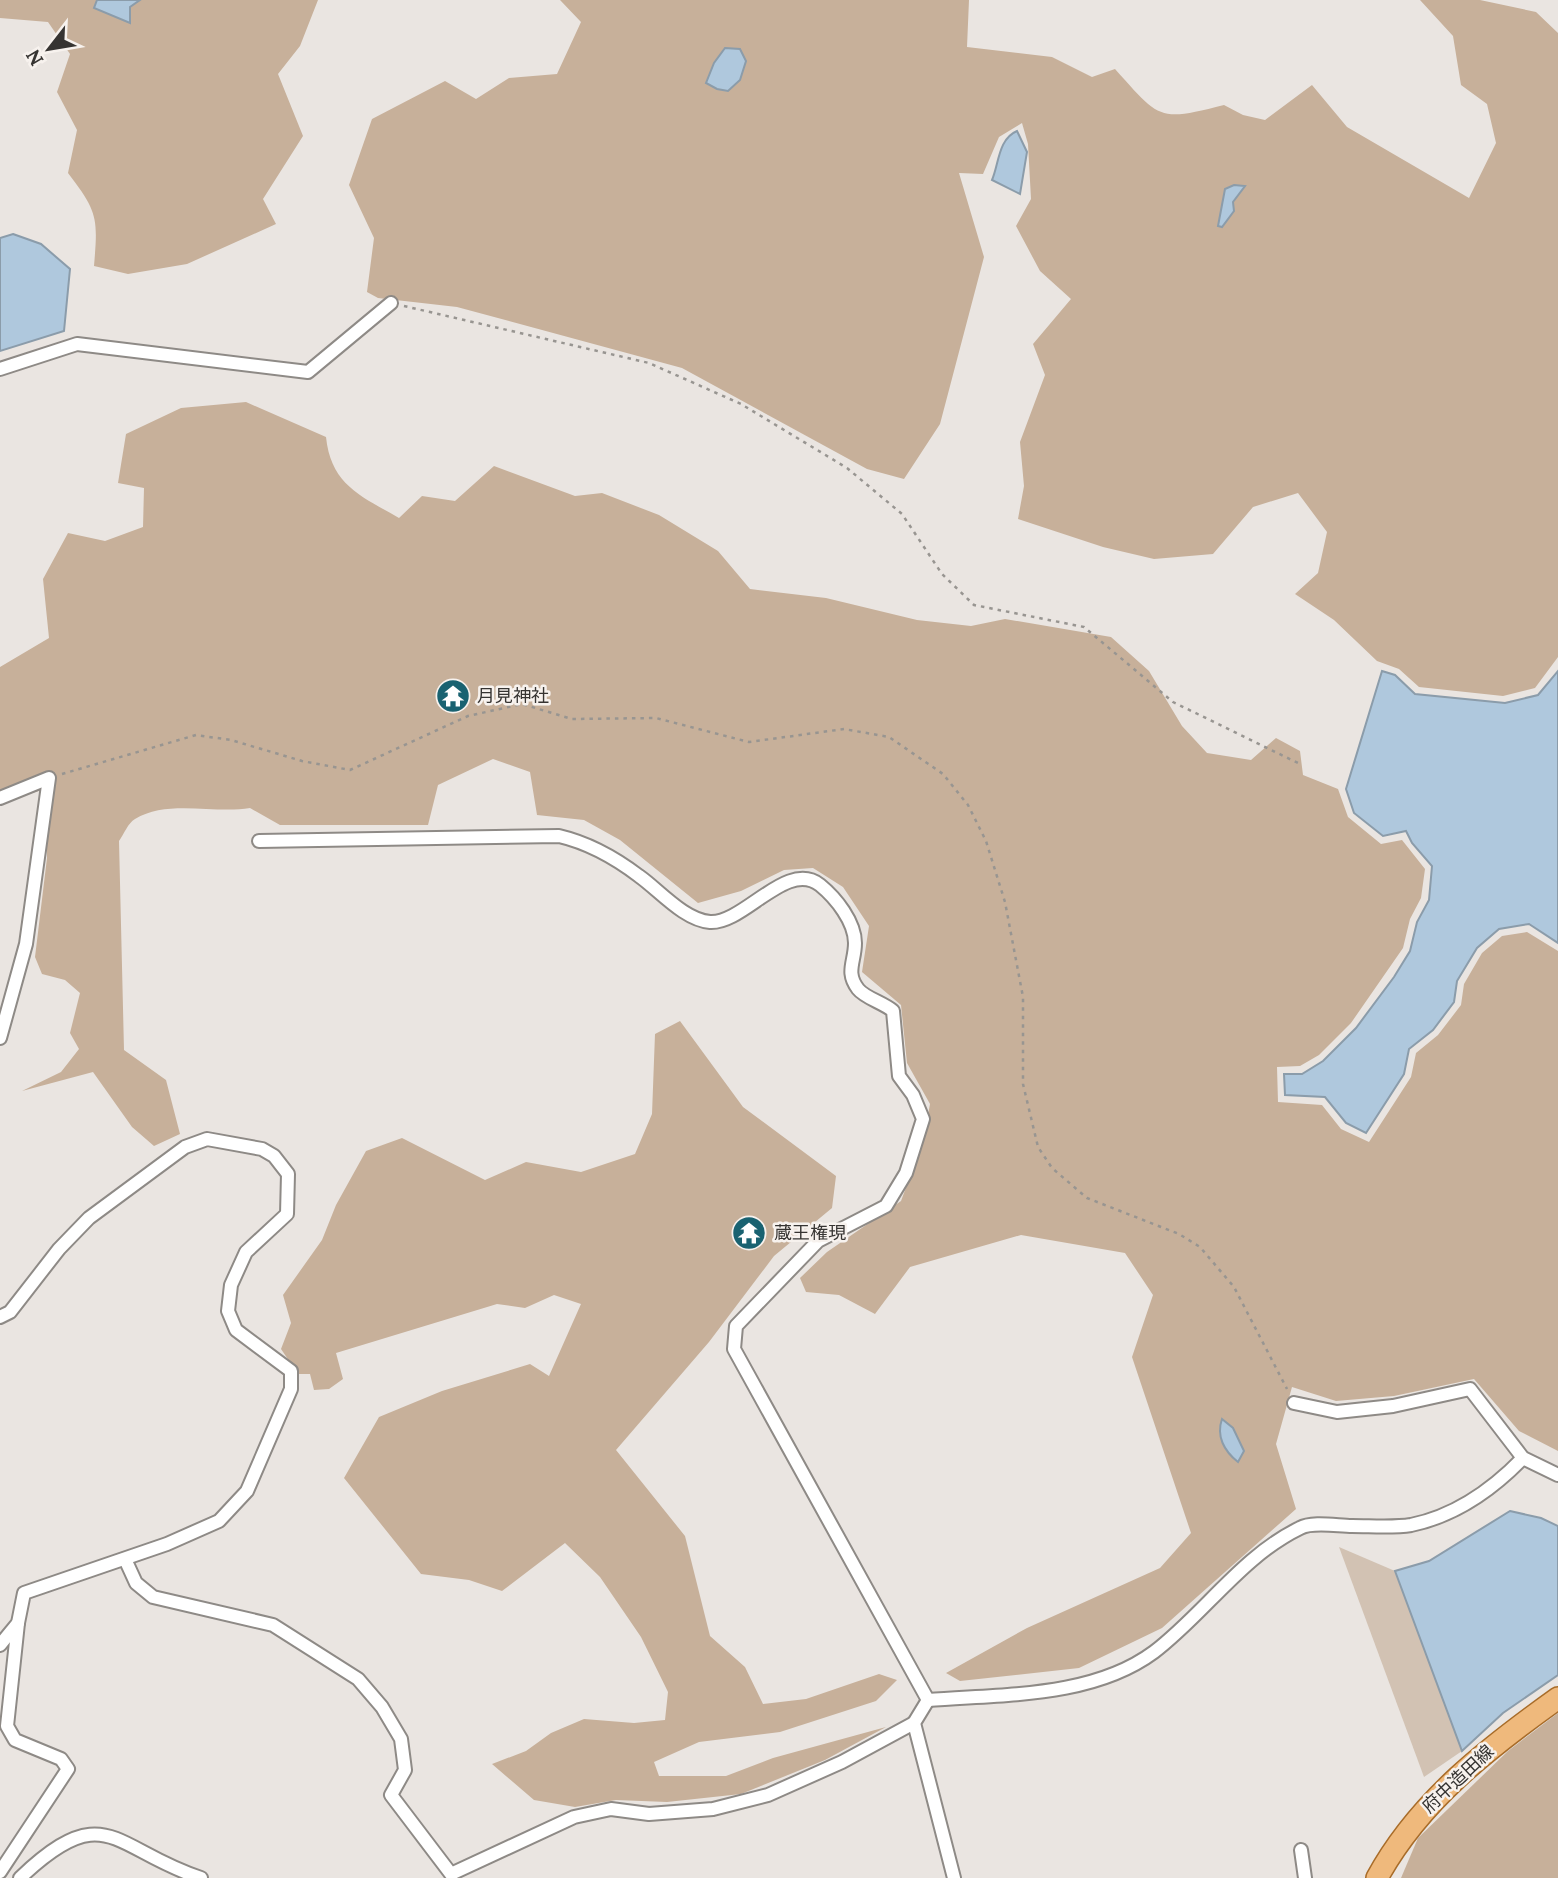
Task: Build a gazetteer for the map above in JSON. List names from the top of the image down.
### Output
{
  "streets": {
    "main road": ["府中造田線"]
  },
  "places": {
    "temple": ["月見神社", "蔵王権現"]
  },
  "north": "bottom left"
}
